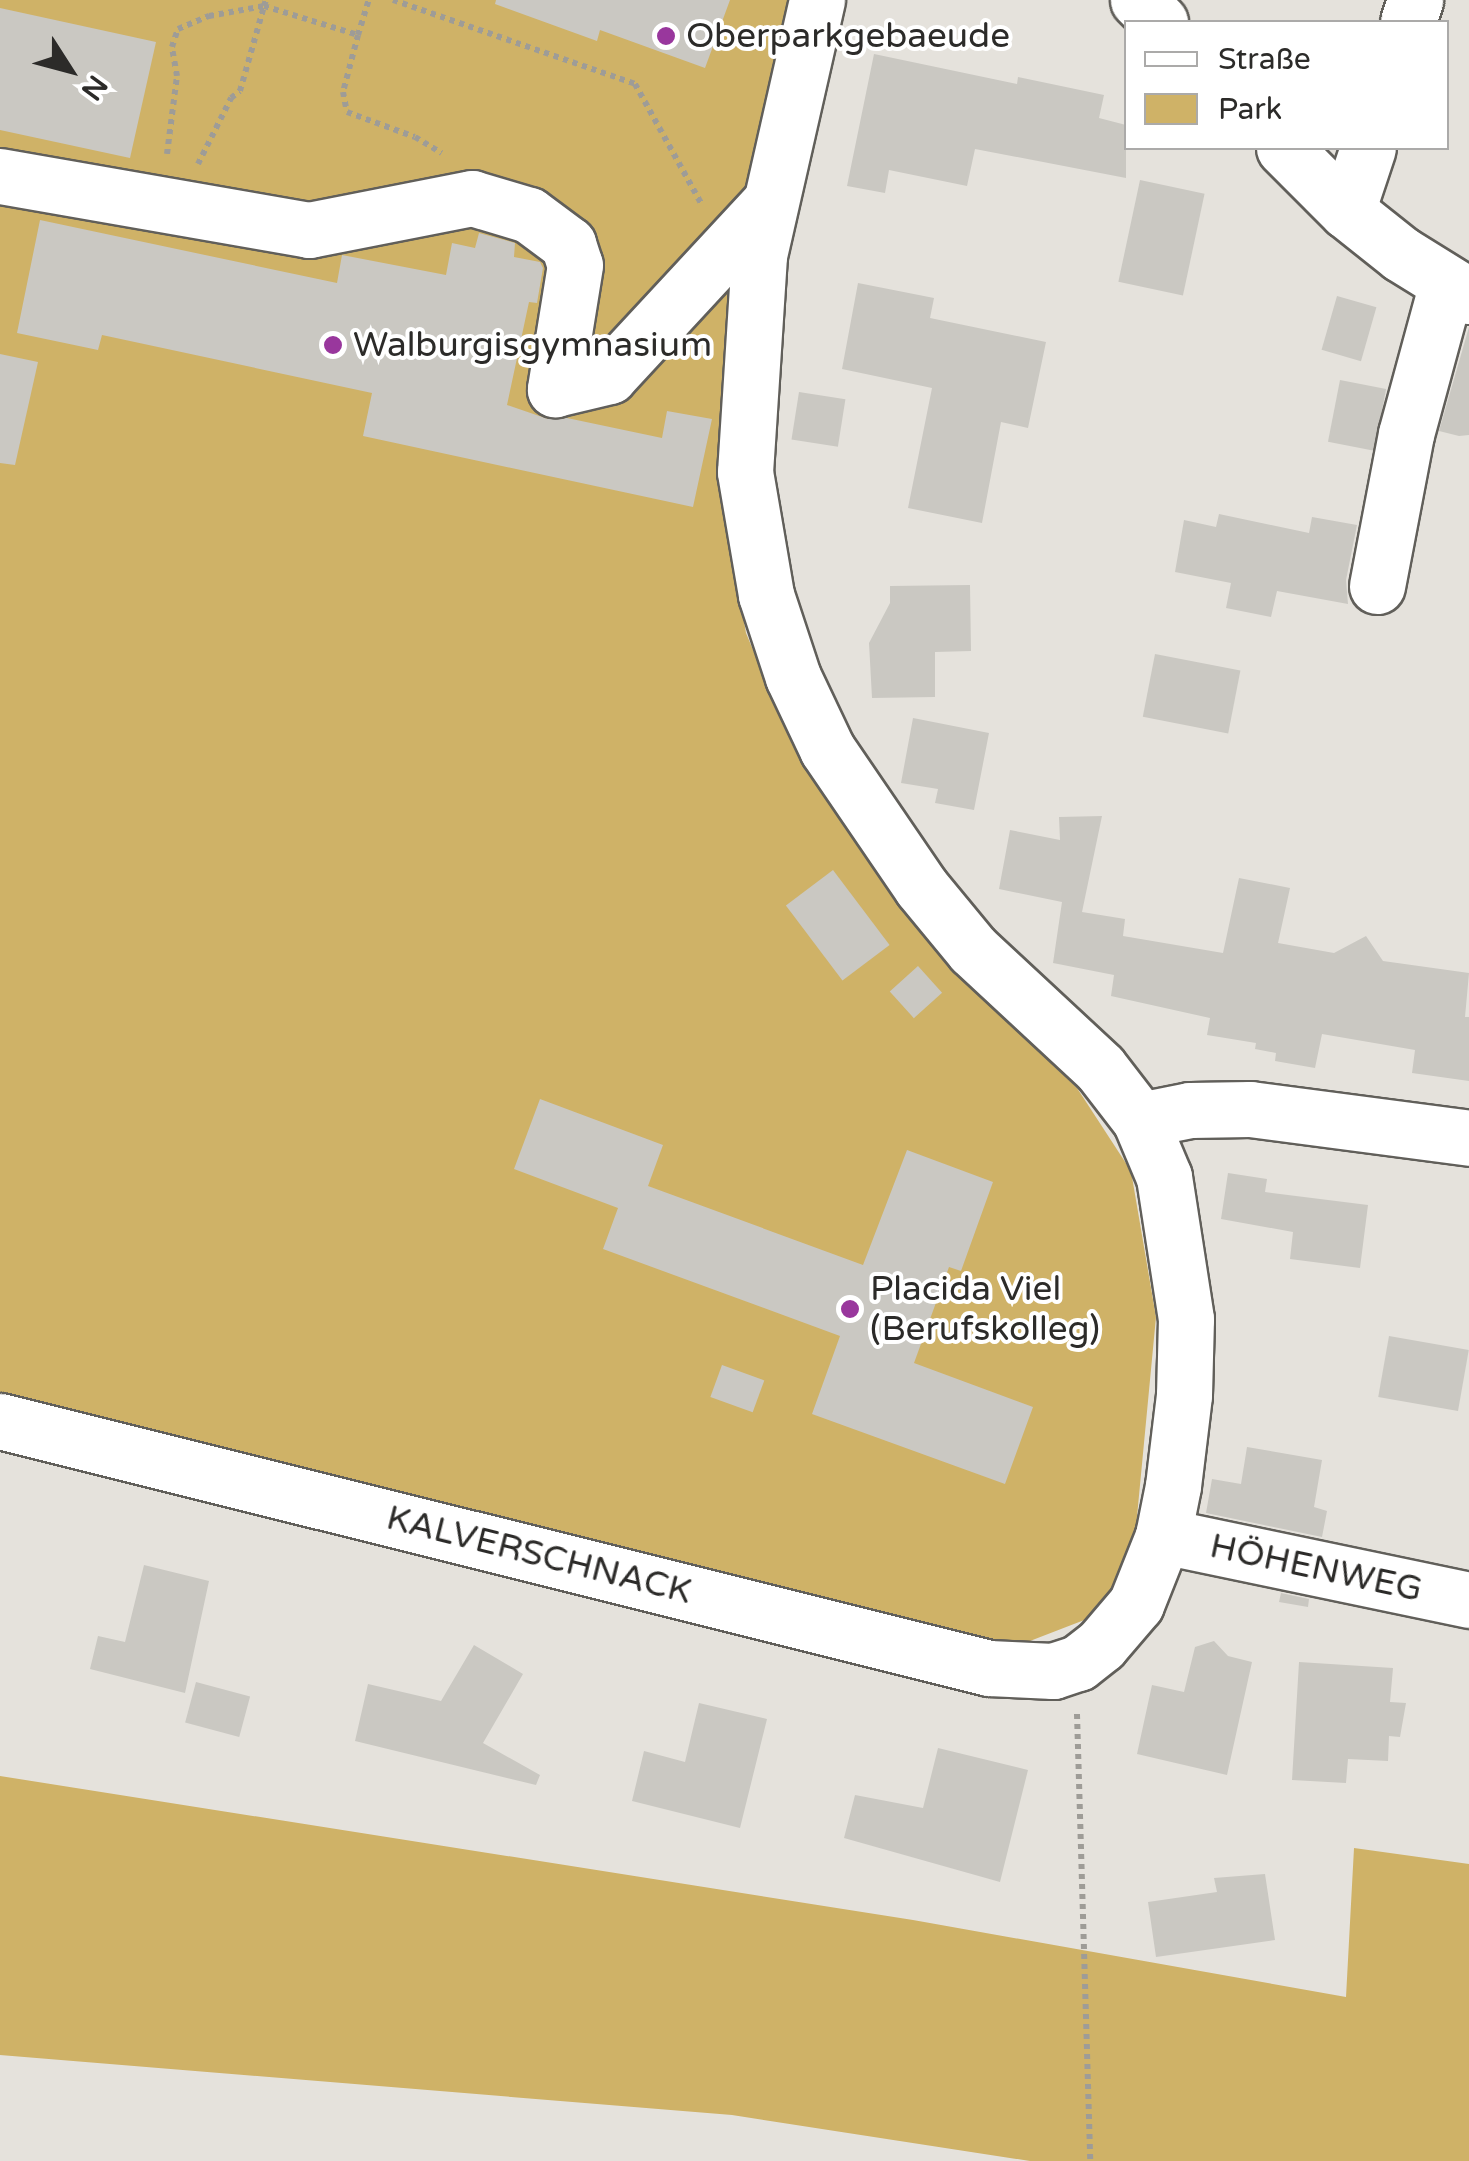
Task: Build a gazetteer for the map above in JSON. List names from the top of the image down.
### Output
{
  "streets": {
    "street": ["KALVERSCHNACK", "HÖHENWEG"]
  },
  "crossings": [
    ["KALVERSCHNACK", "HÖHENWEG"]
  ],
  "places": ["Oberparkgebaeude", "Walburgisgymnasium", "Placida Viel (Berufskolleg)"],
  "legend": ["Straße", "Park"],
  "north": "bottom right"
}
